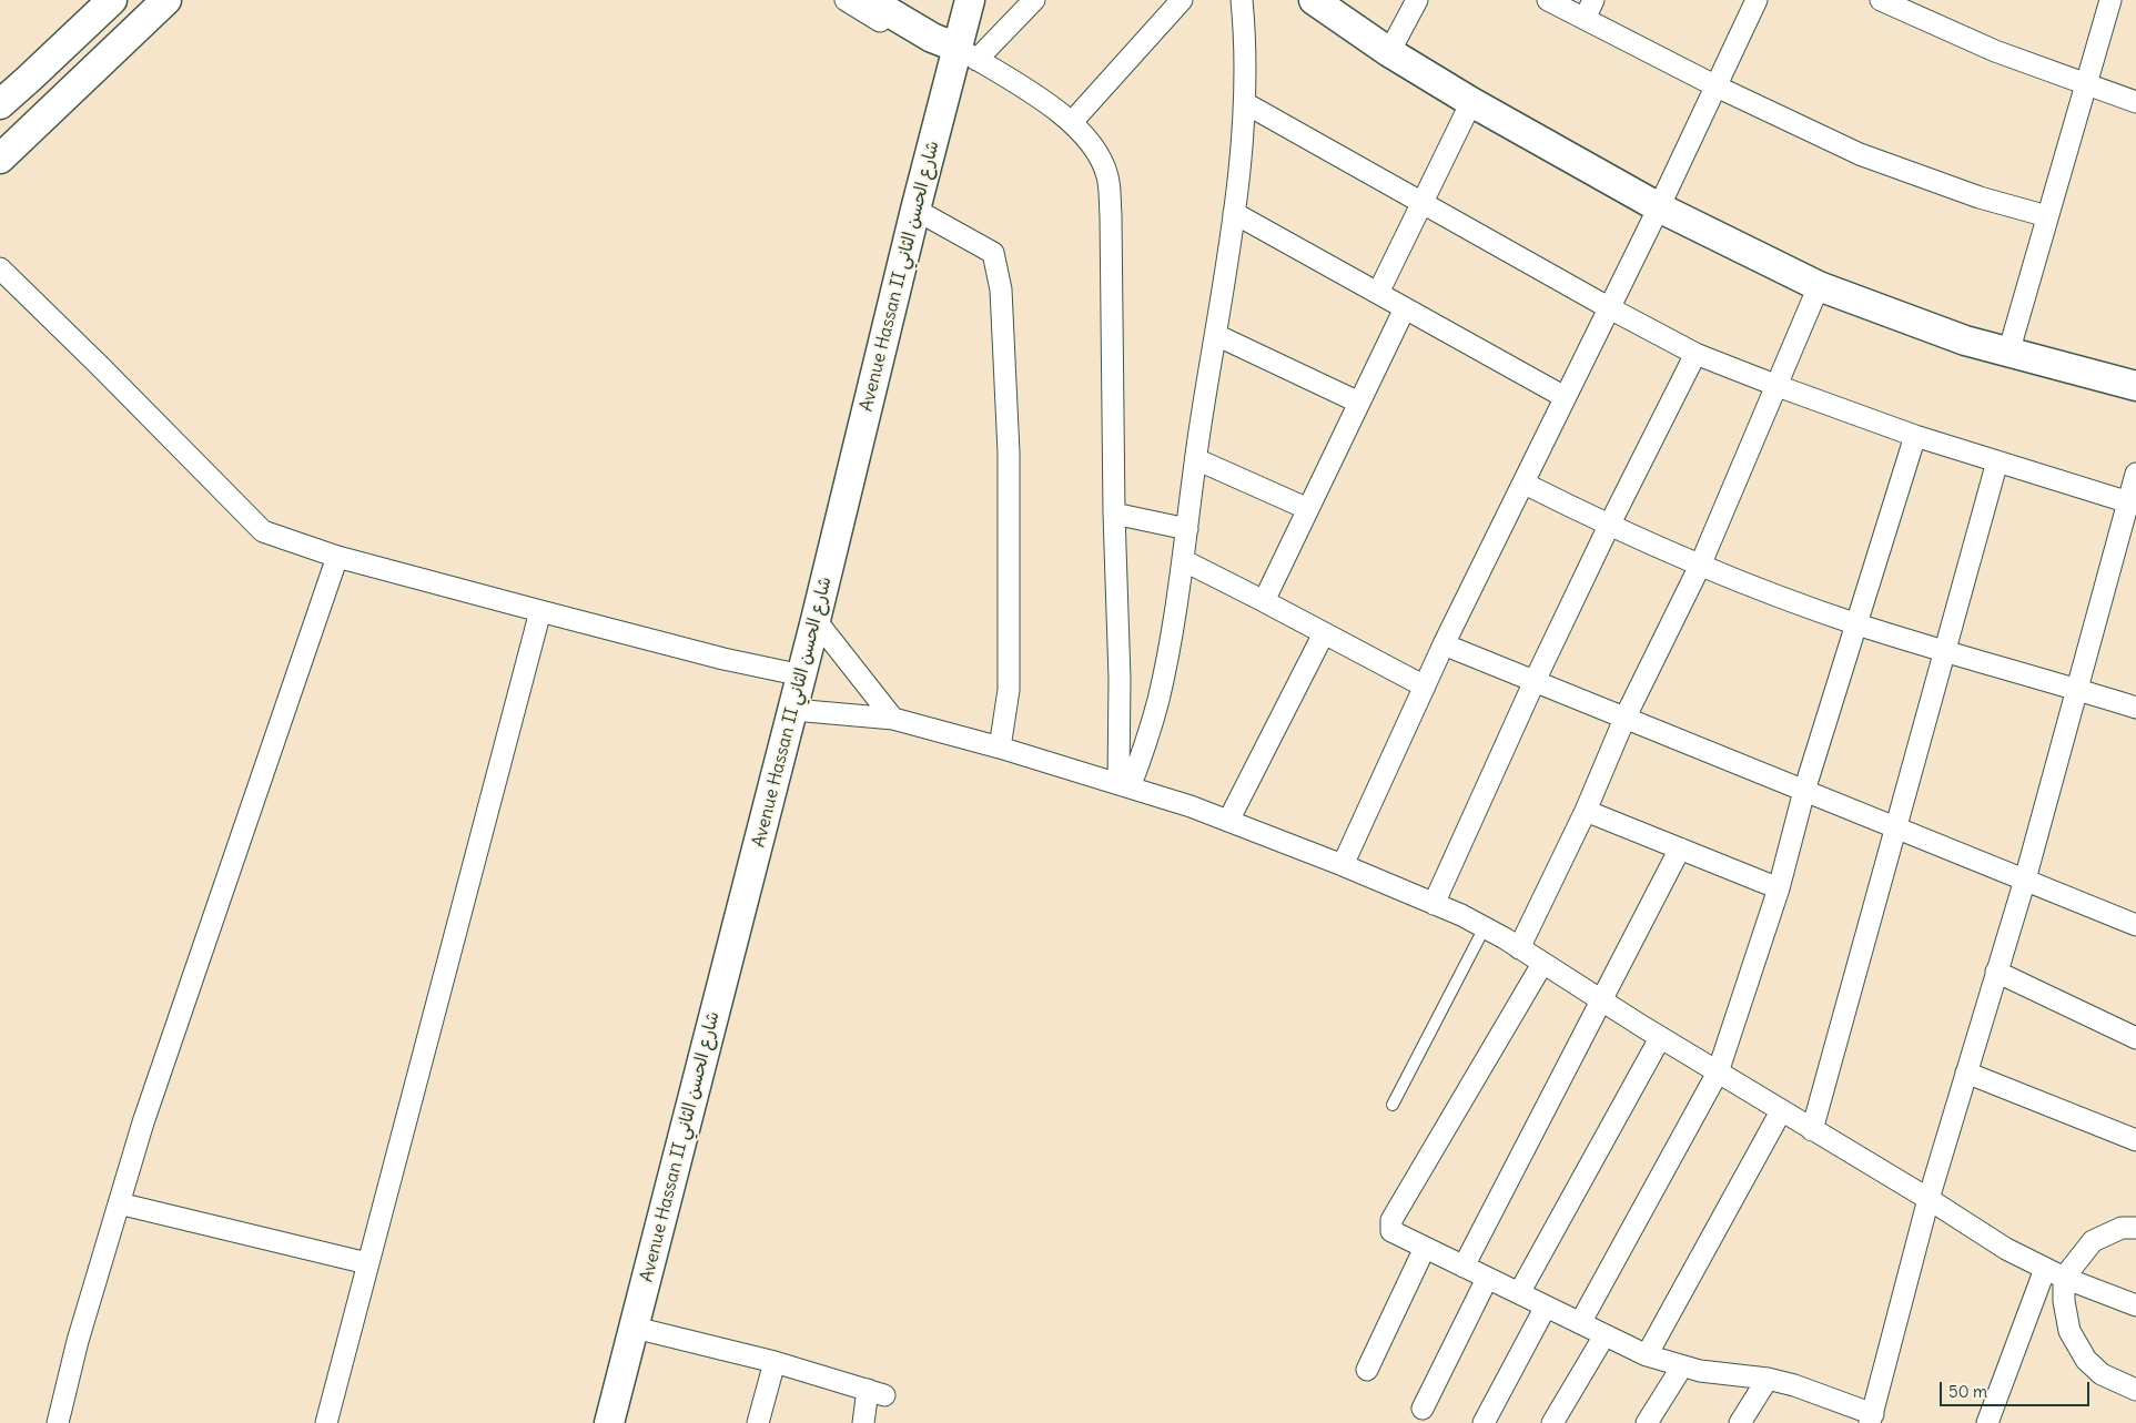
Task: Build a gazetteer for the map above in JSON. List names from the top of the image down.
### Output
{
  "streets": {
    "street": ["Avenue Hassan II شارع الحسن الثاني"]
  },
  "scale_bar": "50 m"
}
